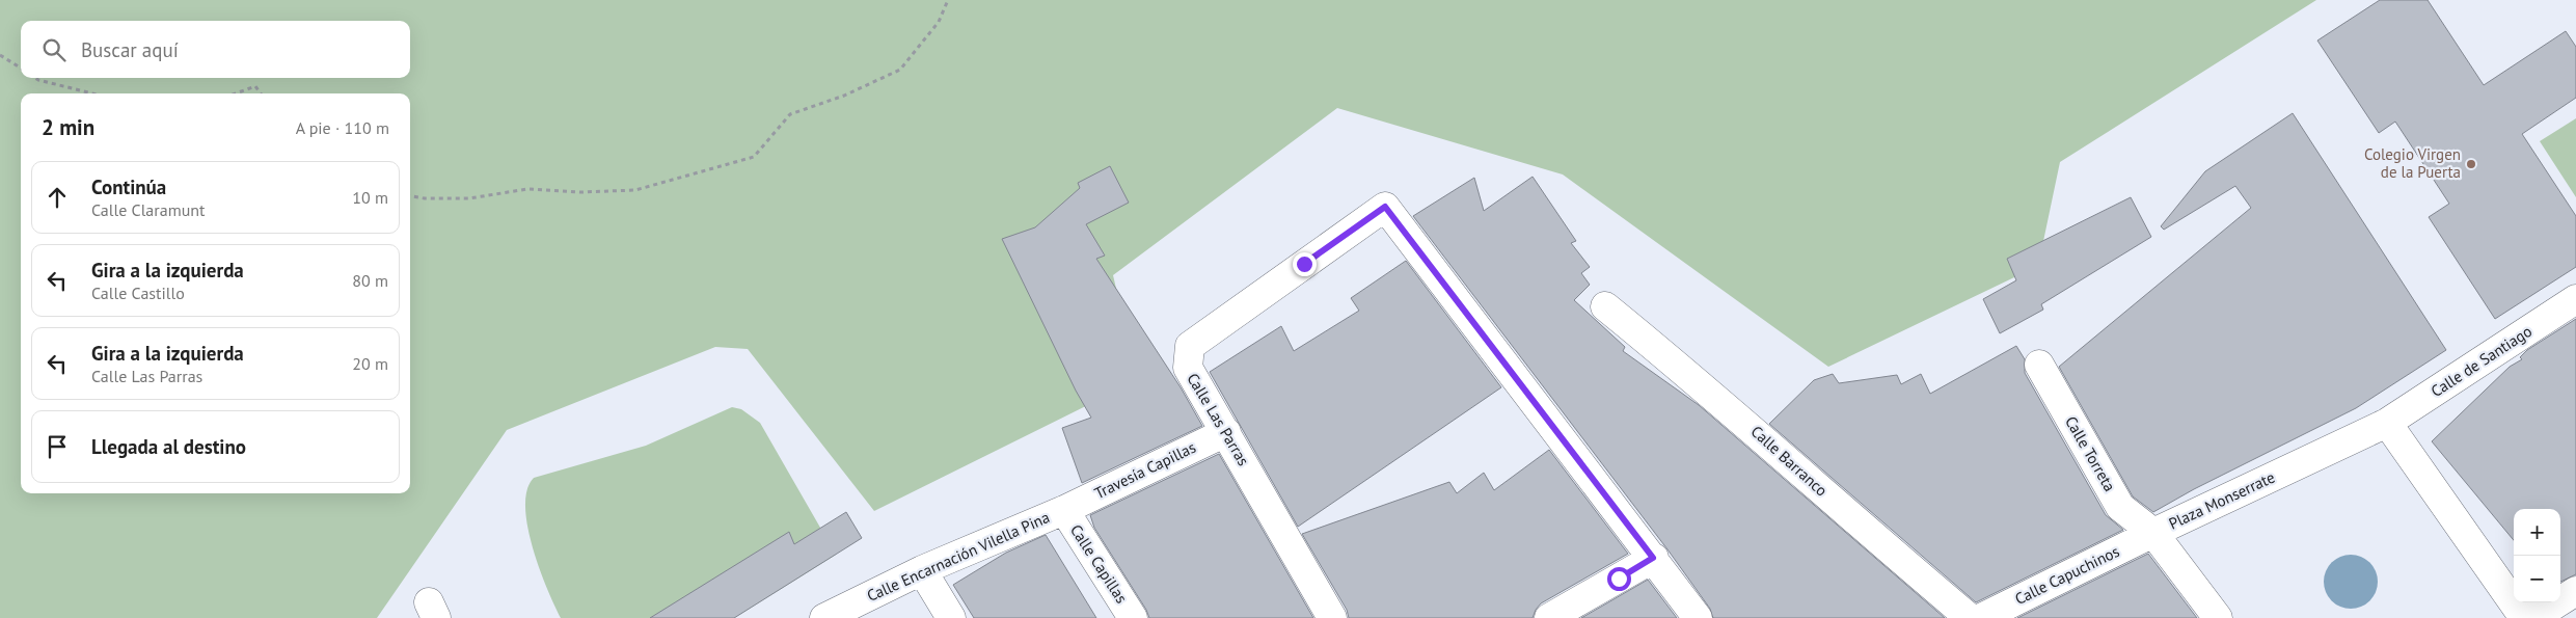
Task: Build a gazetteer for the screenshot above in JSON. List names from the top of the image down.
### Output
{
  "streets": {
    "street": [
      "Calle de Santiago",
      "Calle Las Parras",
      "Calle Torreta",
      "Calle Barranco",
      "Travesía Capillas",
      "Plaza Monserrate",
      "Calle Encarnación Vilella Pina",
      "Calle Capillas",
      "Calle Capuchinos"
    ]
  },
  "crossings": [
    ["Calle de Santiago", "Plaza Monserrate"],
    ["Calle Las Parras", "Travesía Capillas"],
    ["Calle Torreta", "Plaza Monserrate"],
    ["Calle Torreta", "Calle Capuchinos"],
    ["Travesía Capillas", "Calle Encarnación Vilella Pina"],
    ["Travesía Capillas", "Calle Capillas"],
    ["Plaza Monserrate", "Calle Capuchinos"],
    ["Calle Encarnación Vilella Pina", "Calle Capillas"]
  ],
  "places": ["Colegio Virgen de la Puerta"],
  "page": {
    "search": "Buscar aquí",
    "heading": ["2 min", "A pie · 110 m"],
    "list": [
      ["Continúa", "Calle Claramunt", "10 m"],
      ["Gira a la izquierda", "Calle Castillo", "80 m"],
      ["Gira a la izquierda", "Calle Las Parras", "20 m"],
      "Llegada al destino"
    ],
    "map_buttons": ["+", "−"]
  }
}
